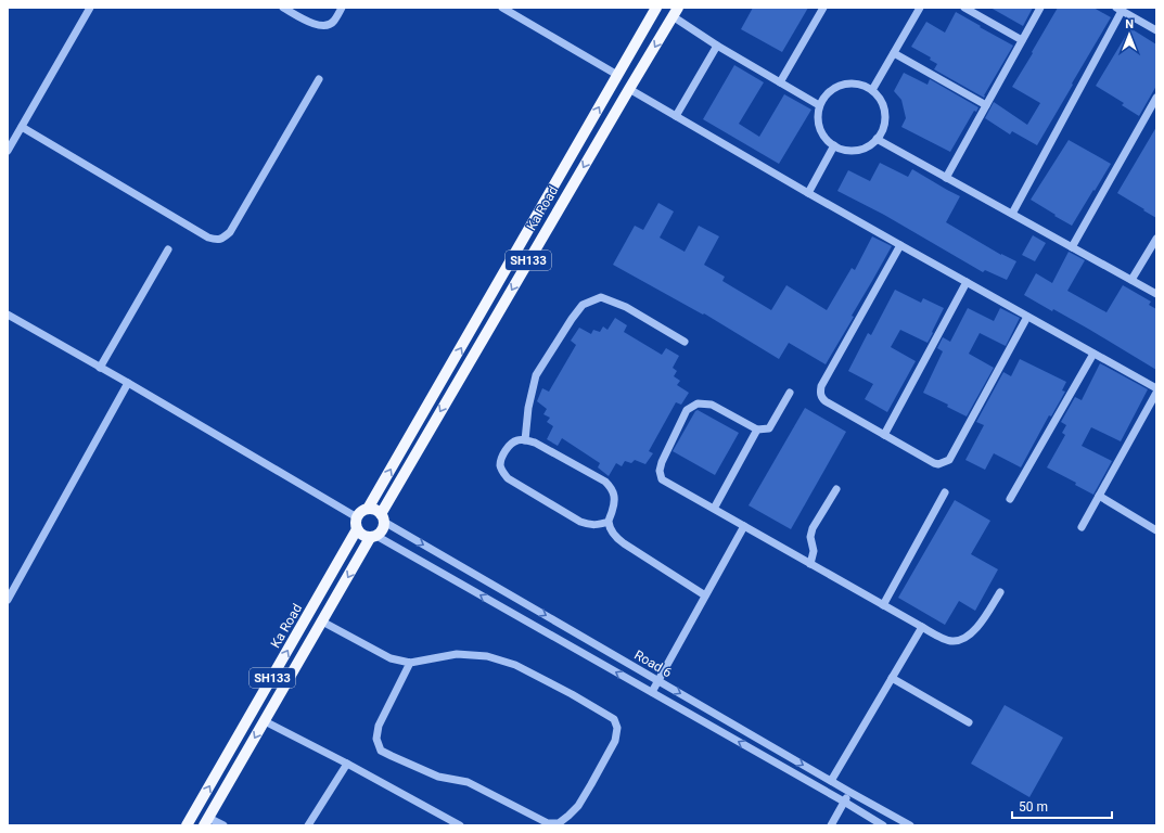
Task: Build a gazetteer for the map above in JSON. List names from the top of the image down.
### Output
{
  "streets": {
    "main road": ["Ka Road", "SH133"],
    "street": ["Road 6"]
  },
  "crossings": [
    ["Ka Road", "SH133"],
    ["Ka Road", "Road 6"],
    ["SH133", "Road 6"]
  ],
  "scale_bar": "50 m",
  "north": "top"
}
